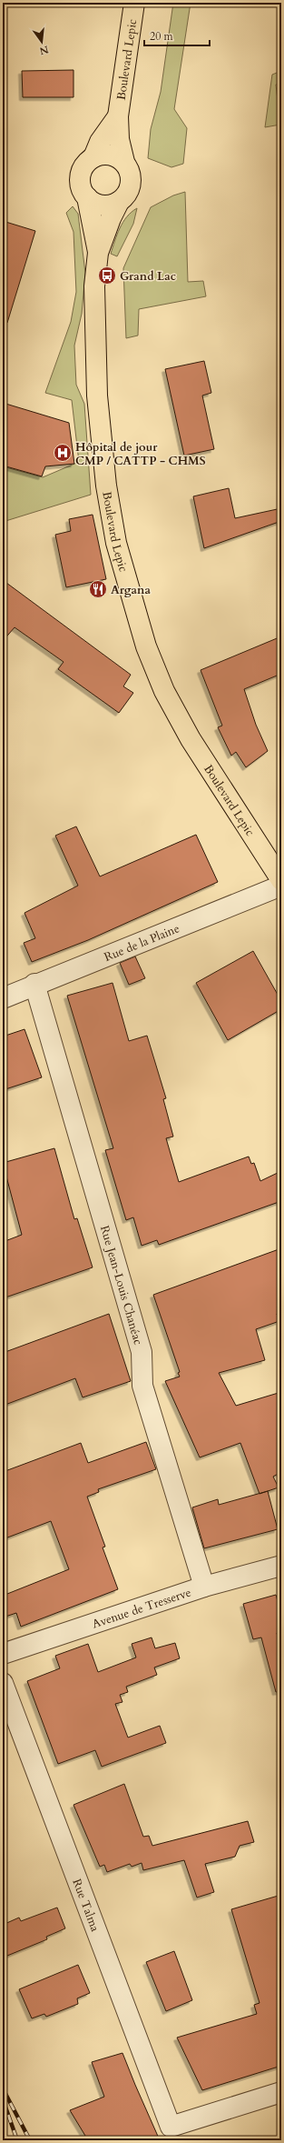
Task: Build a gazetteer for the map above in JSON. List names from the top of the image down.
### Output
{
  "streets": {
    "main road": ["Boulevard Lepic"],
    "street": [
      "Rue de la Plaine",
      "Rue Jean-Louis Chanéac",
      "Avenue de Tresserve",
      "Rue Talma"
    ]
  },
  "crossings": [
    ["Rue de la Plaine", "Rue Jean-Louis Chanéac"],
    ["Rue Jean-Louis Chanéac", "Avenue de Tresserve"]
  ],
  "places": {
    "bus stop": ["Grand Lac"],
    "hospital": ["Hôpital de jour CMP / CATTP - CHMS"],
    "restaurant": ["Argana"]
  },
  "scale_bar": "20 m",
  "north": "bottom"
}
